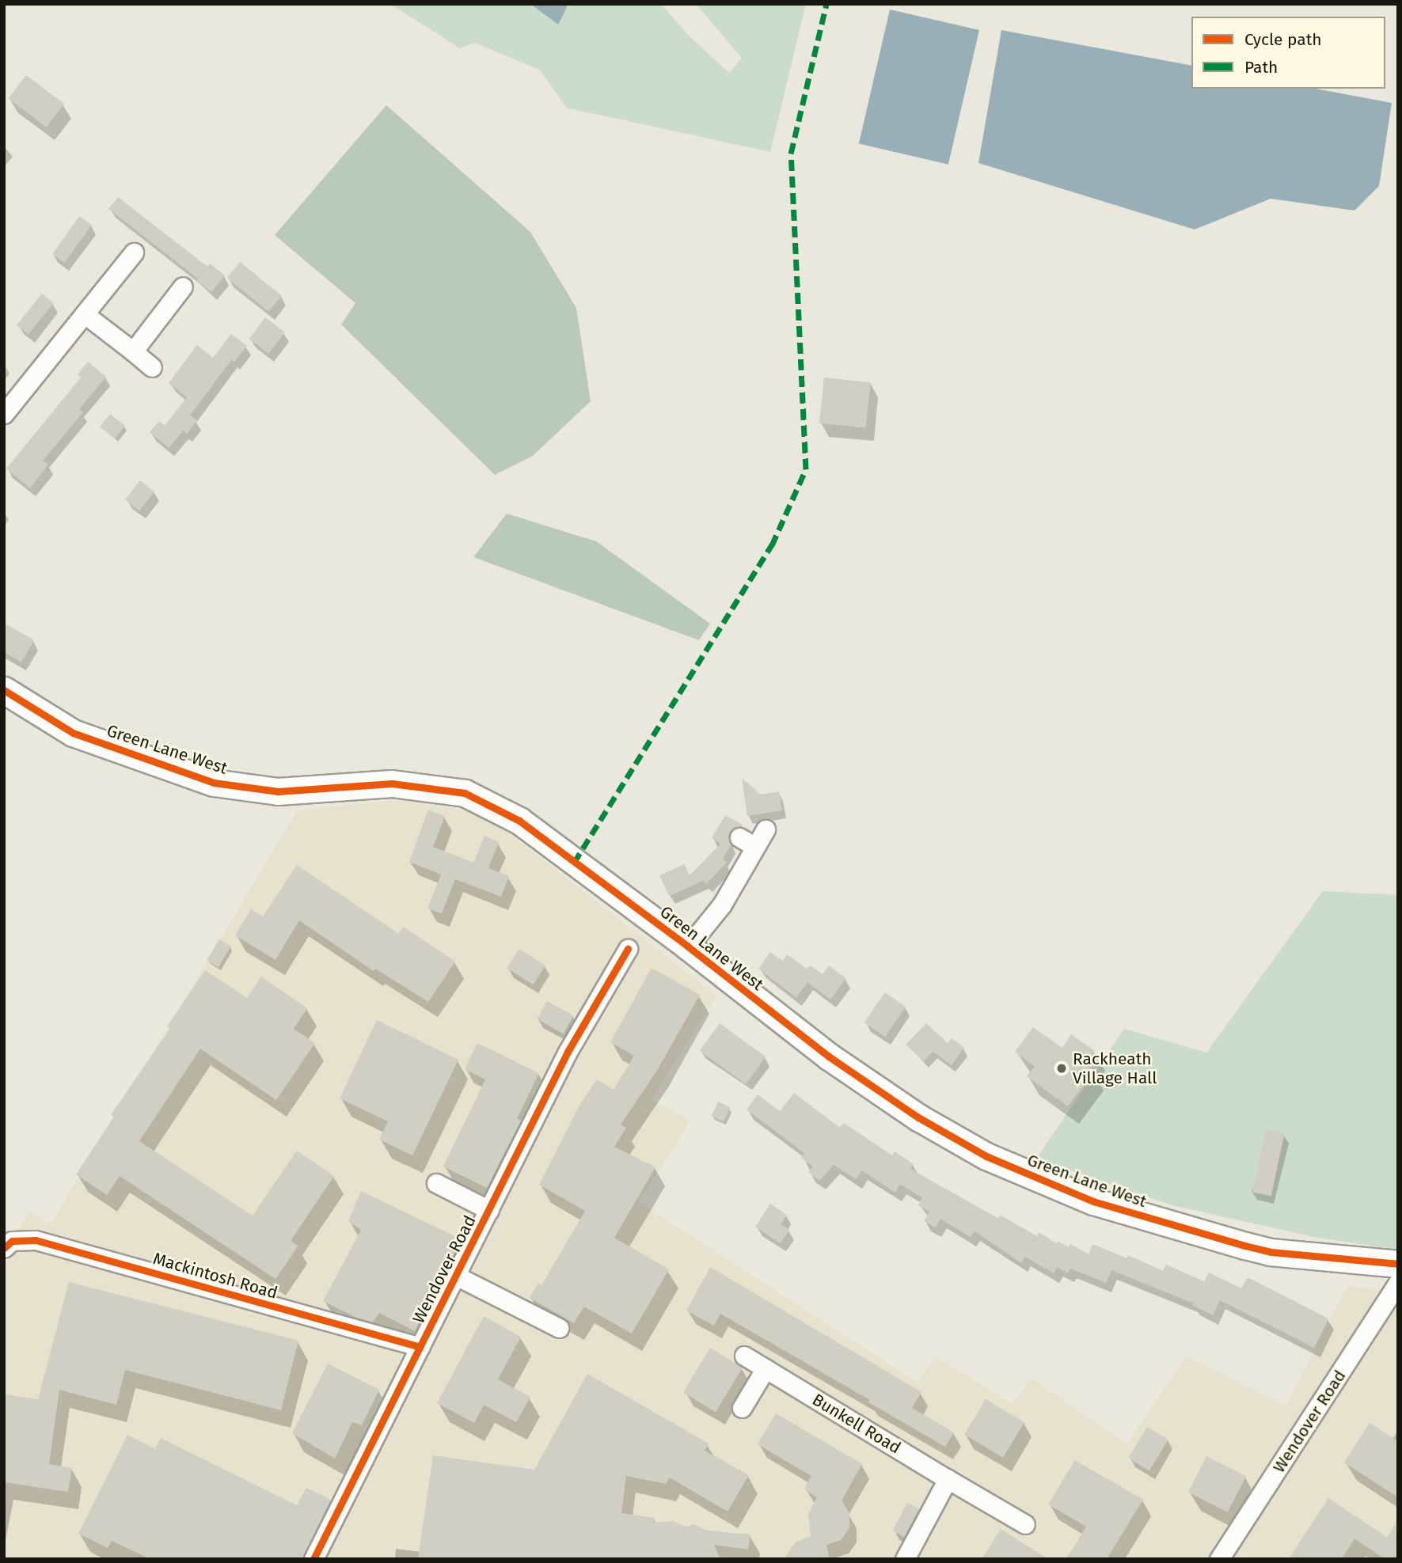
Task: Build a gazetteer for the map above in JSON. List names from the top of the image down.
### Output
{
  "streets": {
    "street": [
      "Green Lane West",
      "Wendover Road",
      "Mackintosh Road",
      "Bunkell Road"
    ]
  },
  "crossings": [
    ["Wendover Road", "Mackintosh Road"]
  ],
  "places": ["Rackheath Village Hall"],
  "legend": ["Cycle path", "Path"]
}
